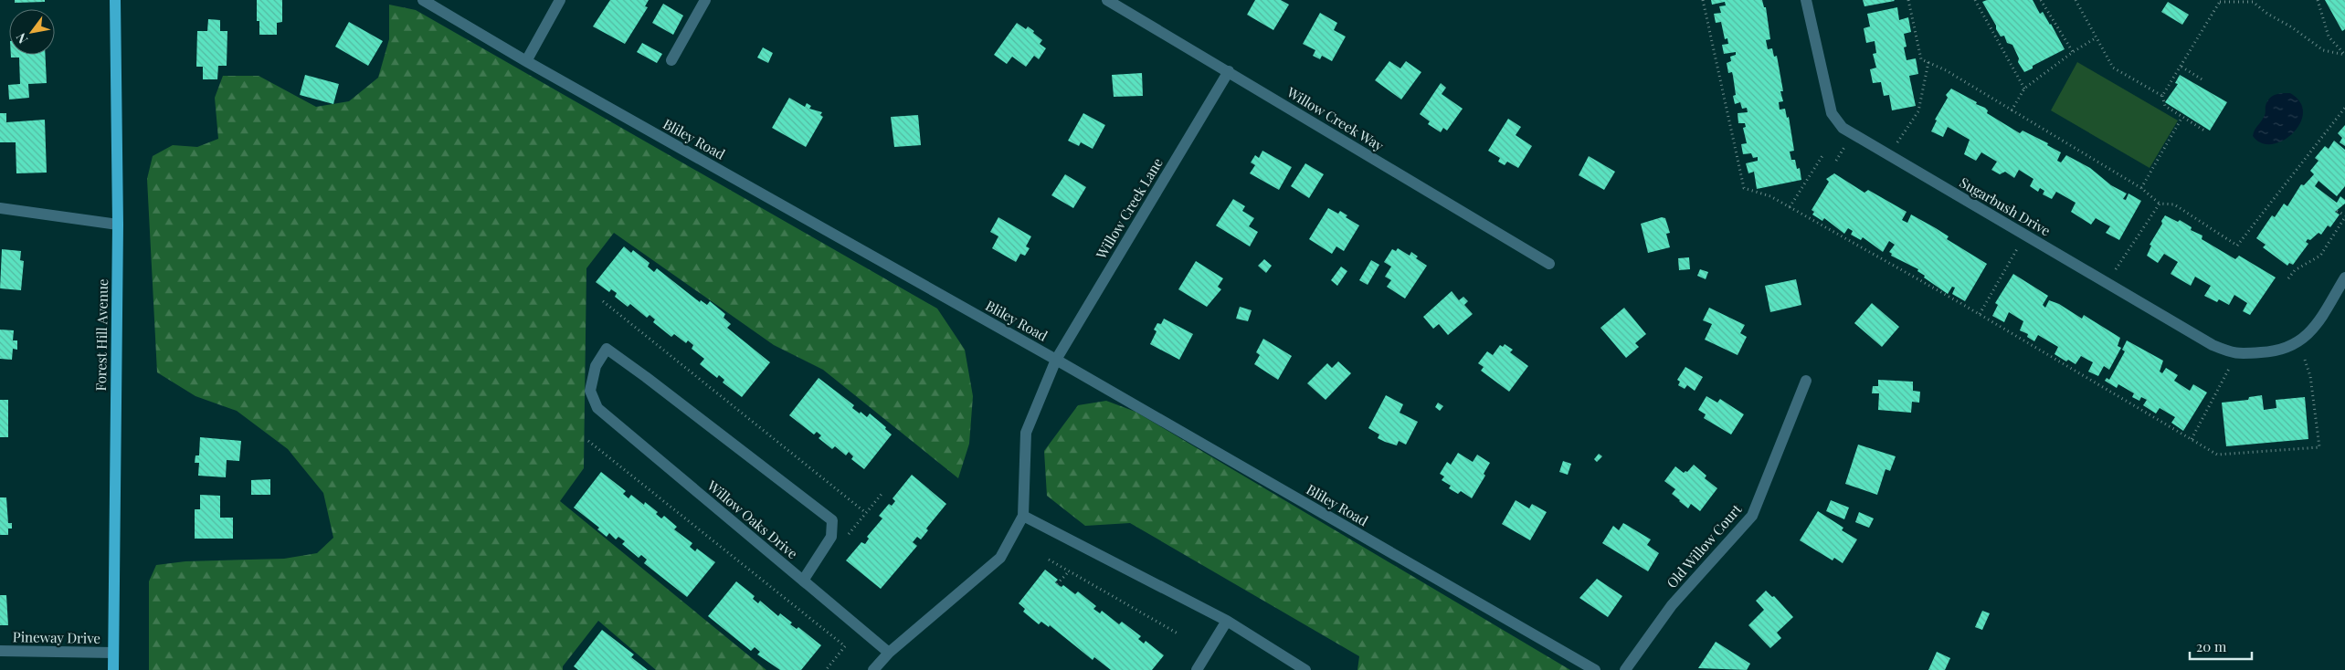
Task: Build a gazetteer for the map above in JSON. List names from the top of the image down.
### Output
{
  "streets": {
    "main road": ["Forest Hill Avenue"],
    "street": [
      "Willow Creek Way",
      "Bliley Road",
      "Sugarbush Drive",
      "Willow Creek Lane",
      "Willow Oaks Drive",
      "Old Willow Court",
      "Pineway Drive"
    ]
  },
  "crossings": [
    ["Willow Creek Way", "Willow Creek Lane"],
    ["Bliley Road", "Willow Creek Lane"],
    ["Forest Hill Avenue", "Pineway Drive"]
  ],
  "scale_bar": "20 m",
  "north": "bottom left"
}
